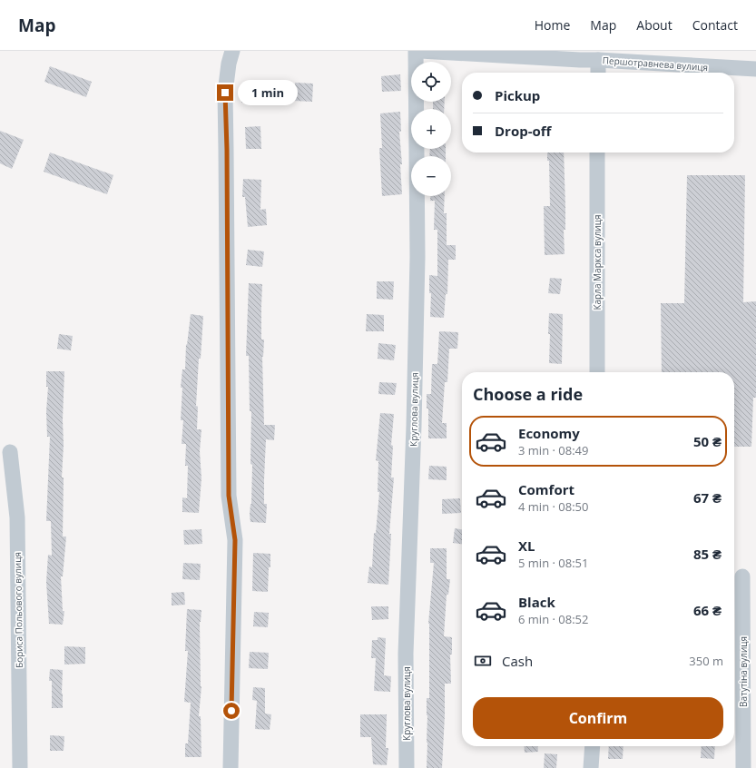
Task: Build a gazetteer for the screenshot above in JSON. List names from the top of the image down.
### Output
{
  "streets": {
    "street": [
      "Першотравнева вулиця",
      "Карла Маркса вулиця",
      "Круглова вулиця",
      "Бориса Польового вулиця",
      "Ватутіна вулиця"
    ]
  },
  "page": {
    "header": "Map",
    "nav": [
      "Home",
      "Map",
      "About",
      "Contact"
    ],
    "map_buttons": ["+", "−"],
    "banner": ["Pickup", "Drop-off"],
    "bubble": "1 min",
    "heading": "Choose a ride",
    "list": [
      {
        "name": "Economy",
        "note": "3 min · 08:49",
        "value": "50 ₴"
      },
      {
        "name": "Comfort",
        "note": "4 min · 08:50",
        "value": "67 ₴"
      },
      {
        "name": "XL",
        "note": "5 min · 08:51",
        "value": "85 ₴"
      },
      {
        "name": "Black",
        "note": "6 min · 08:52",
        "value": "66 ₴"
      }
    ],
    "pay": ["Cash", "350 m"],
    "buttons": "Confirm"
  }
}
